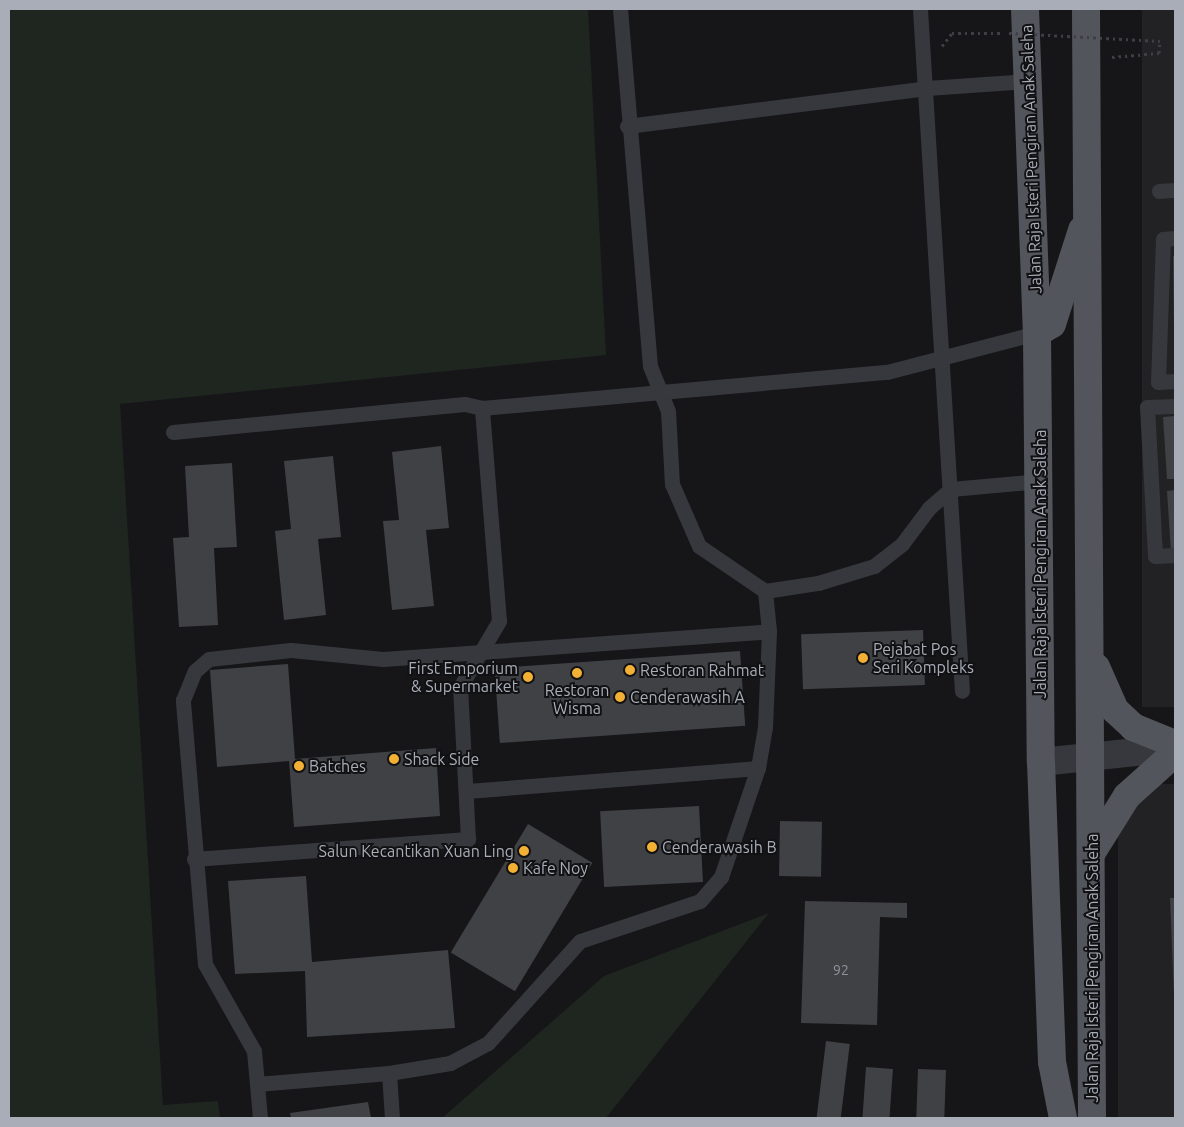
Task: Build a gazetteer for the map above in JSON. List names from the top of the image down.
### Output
{
  "streets": {
    "main road": ["Jalan Raja Isteri Pengiran Anak Saleha"]
  },
  "places": [
    "Pejabat Pos Seri Kompleks",
    "Restoran Rahmat",
    "Restoran Wisma",
    "First Emporium & Supermarket",
    "Cenderawasih A",
    "Shack Side",
    "Batches",
    "Cenderawasih B",
    "Salun Kecantikan Xuan Ling",
    "Kafe Noy"
  ],
  "house_numbers": ["92"]
}
